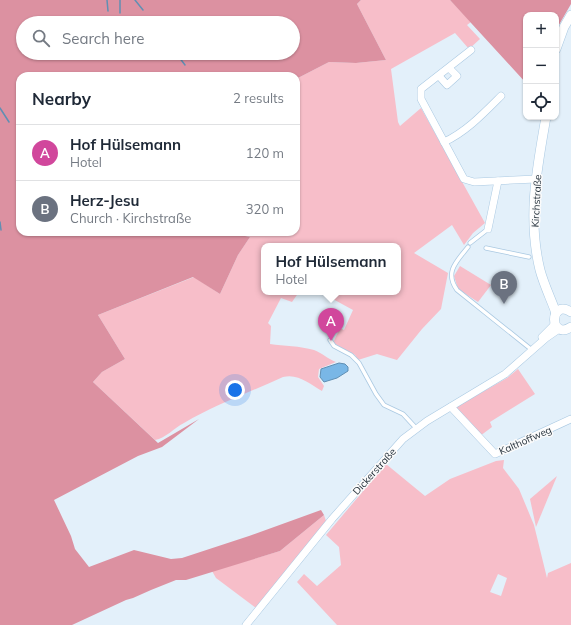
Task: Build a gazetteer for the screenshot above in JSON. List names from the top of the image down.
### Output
{
  "streets": {
    "street": ["Kirchstraße", "Kalthoffweg", "Dickerstraße"]
  },
  "crossings": [
    ["Kalthoffweg", "Dickerstraße"]
  ],
  "page": {
    "map_buttons": ["+", "−"],
    "search": "Search here",
    "heading": ["Nearby", "2 results"],
    "list": [
      {
        "mark": "A",
        "name": "Hof Hülsemann",
        "note": "Hotel",
        "value": "120 m"
      },
      {
        "mark": "B",
        "name": "Herz-Jesu",
        "note": "Church · Kirchstraße",
        "value": "320 m"
      }
    ],
    "popup": ["Hof Hülsemann", "Hotel"],
    "pins": ["B", "A"]
  }
}
